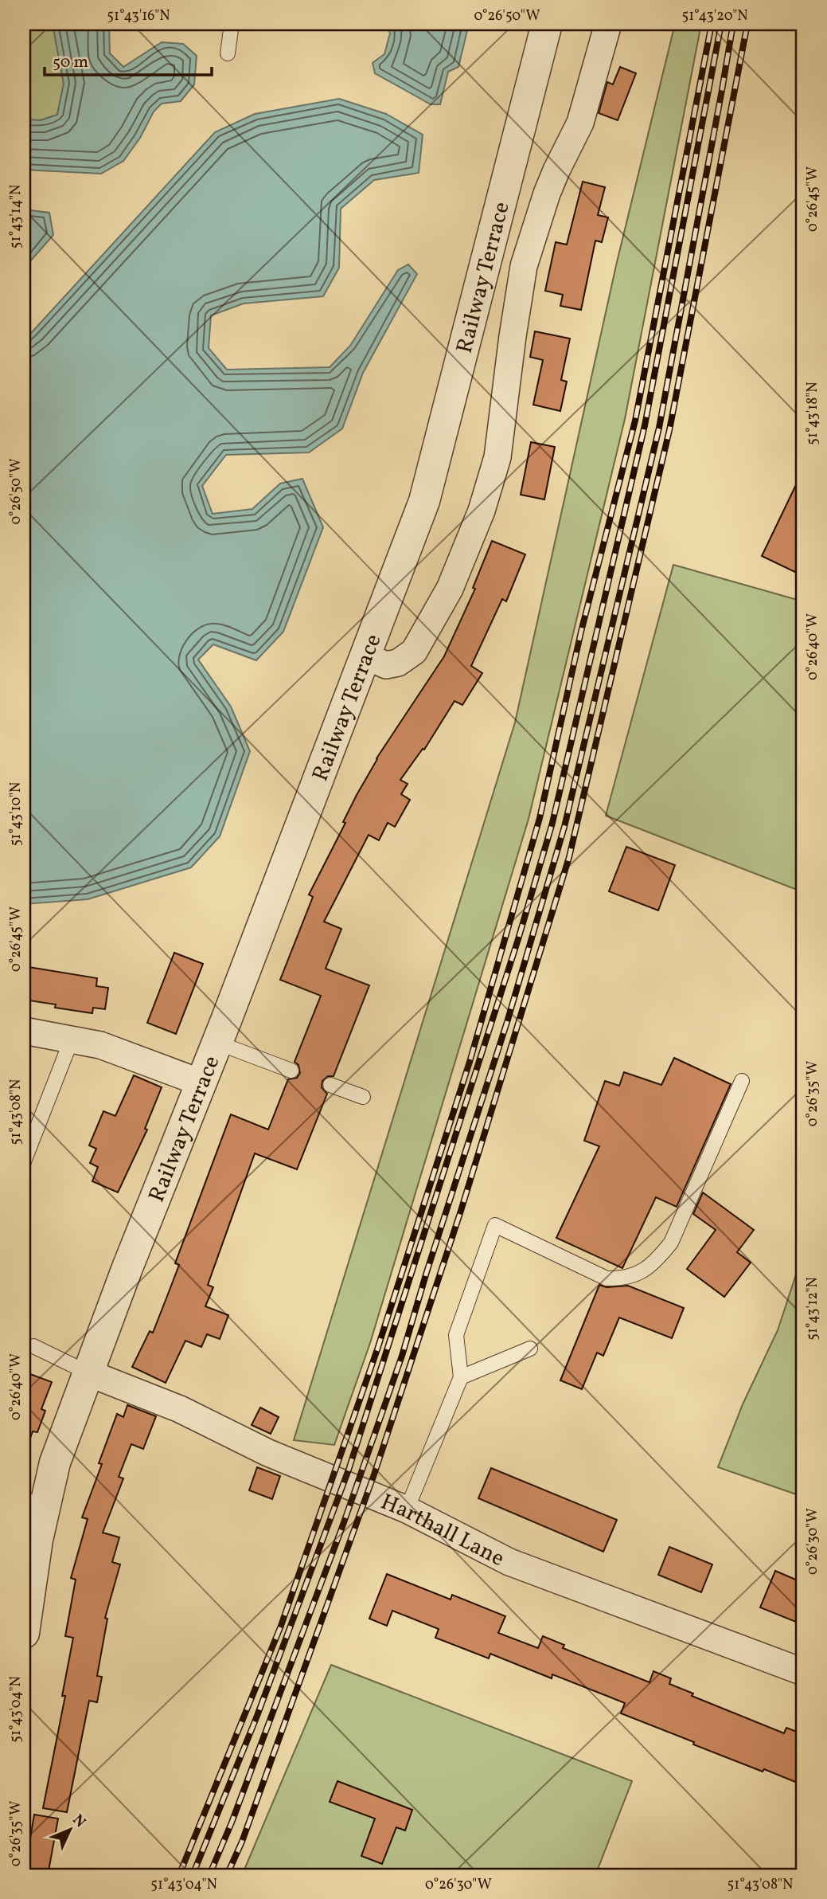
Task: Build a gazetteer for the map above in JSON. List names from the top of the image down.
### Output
{
  "streets": {
    "street": ["Railway Terrace", "Harthall Lane"]
  },
  "crossings": [
    ["Railway Terrace", "Harthall Lane"]
  ],
  "scale_bar": "50 m",
  "north": "top right",
  "coordinates": [
    "51°43'16\"N",
    "0°26'50\"W",
    "51°43'20\"N",
    "0°26'45\"W",
    "51°43'14\"N",
    "51°43'18\"N",
    "0°26'40\"W",
    "51°43'10\"N",
    "0°26'35\"W",
    "51°43'08\"N",
    "51°43'12\"N",
    "0°26'30\"W",
    "51°43'04\"N"
  ]
}
